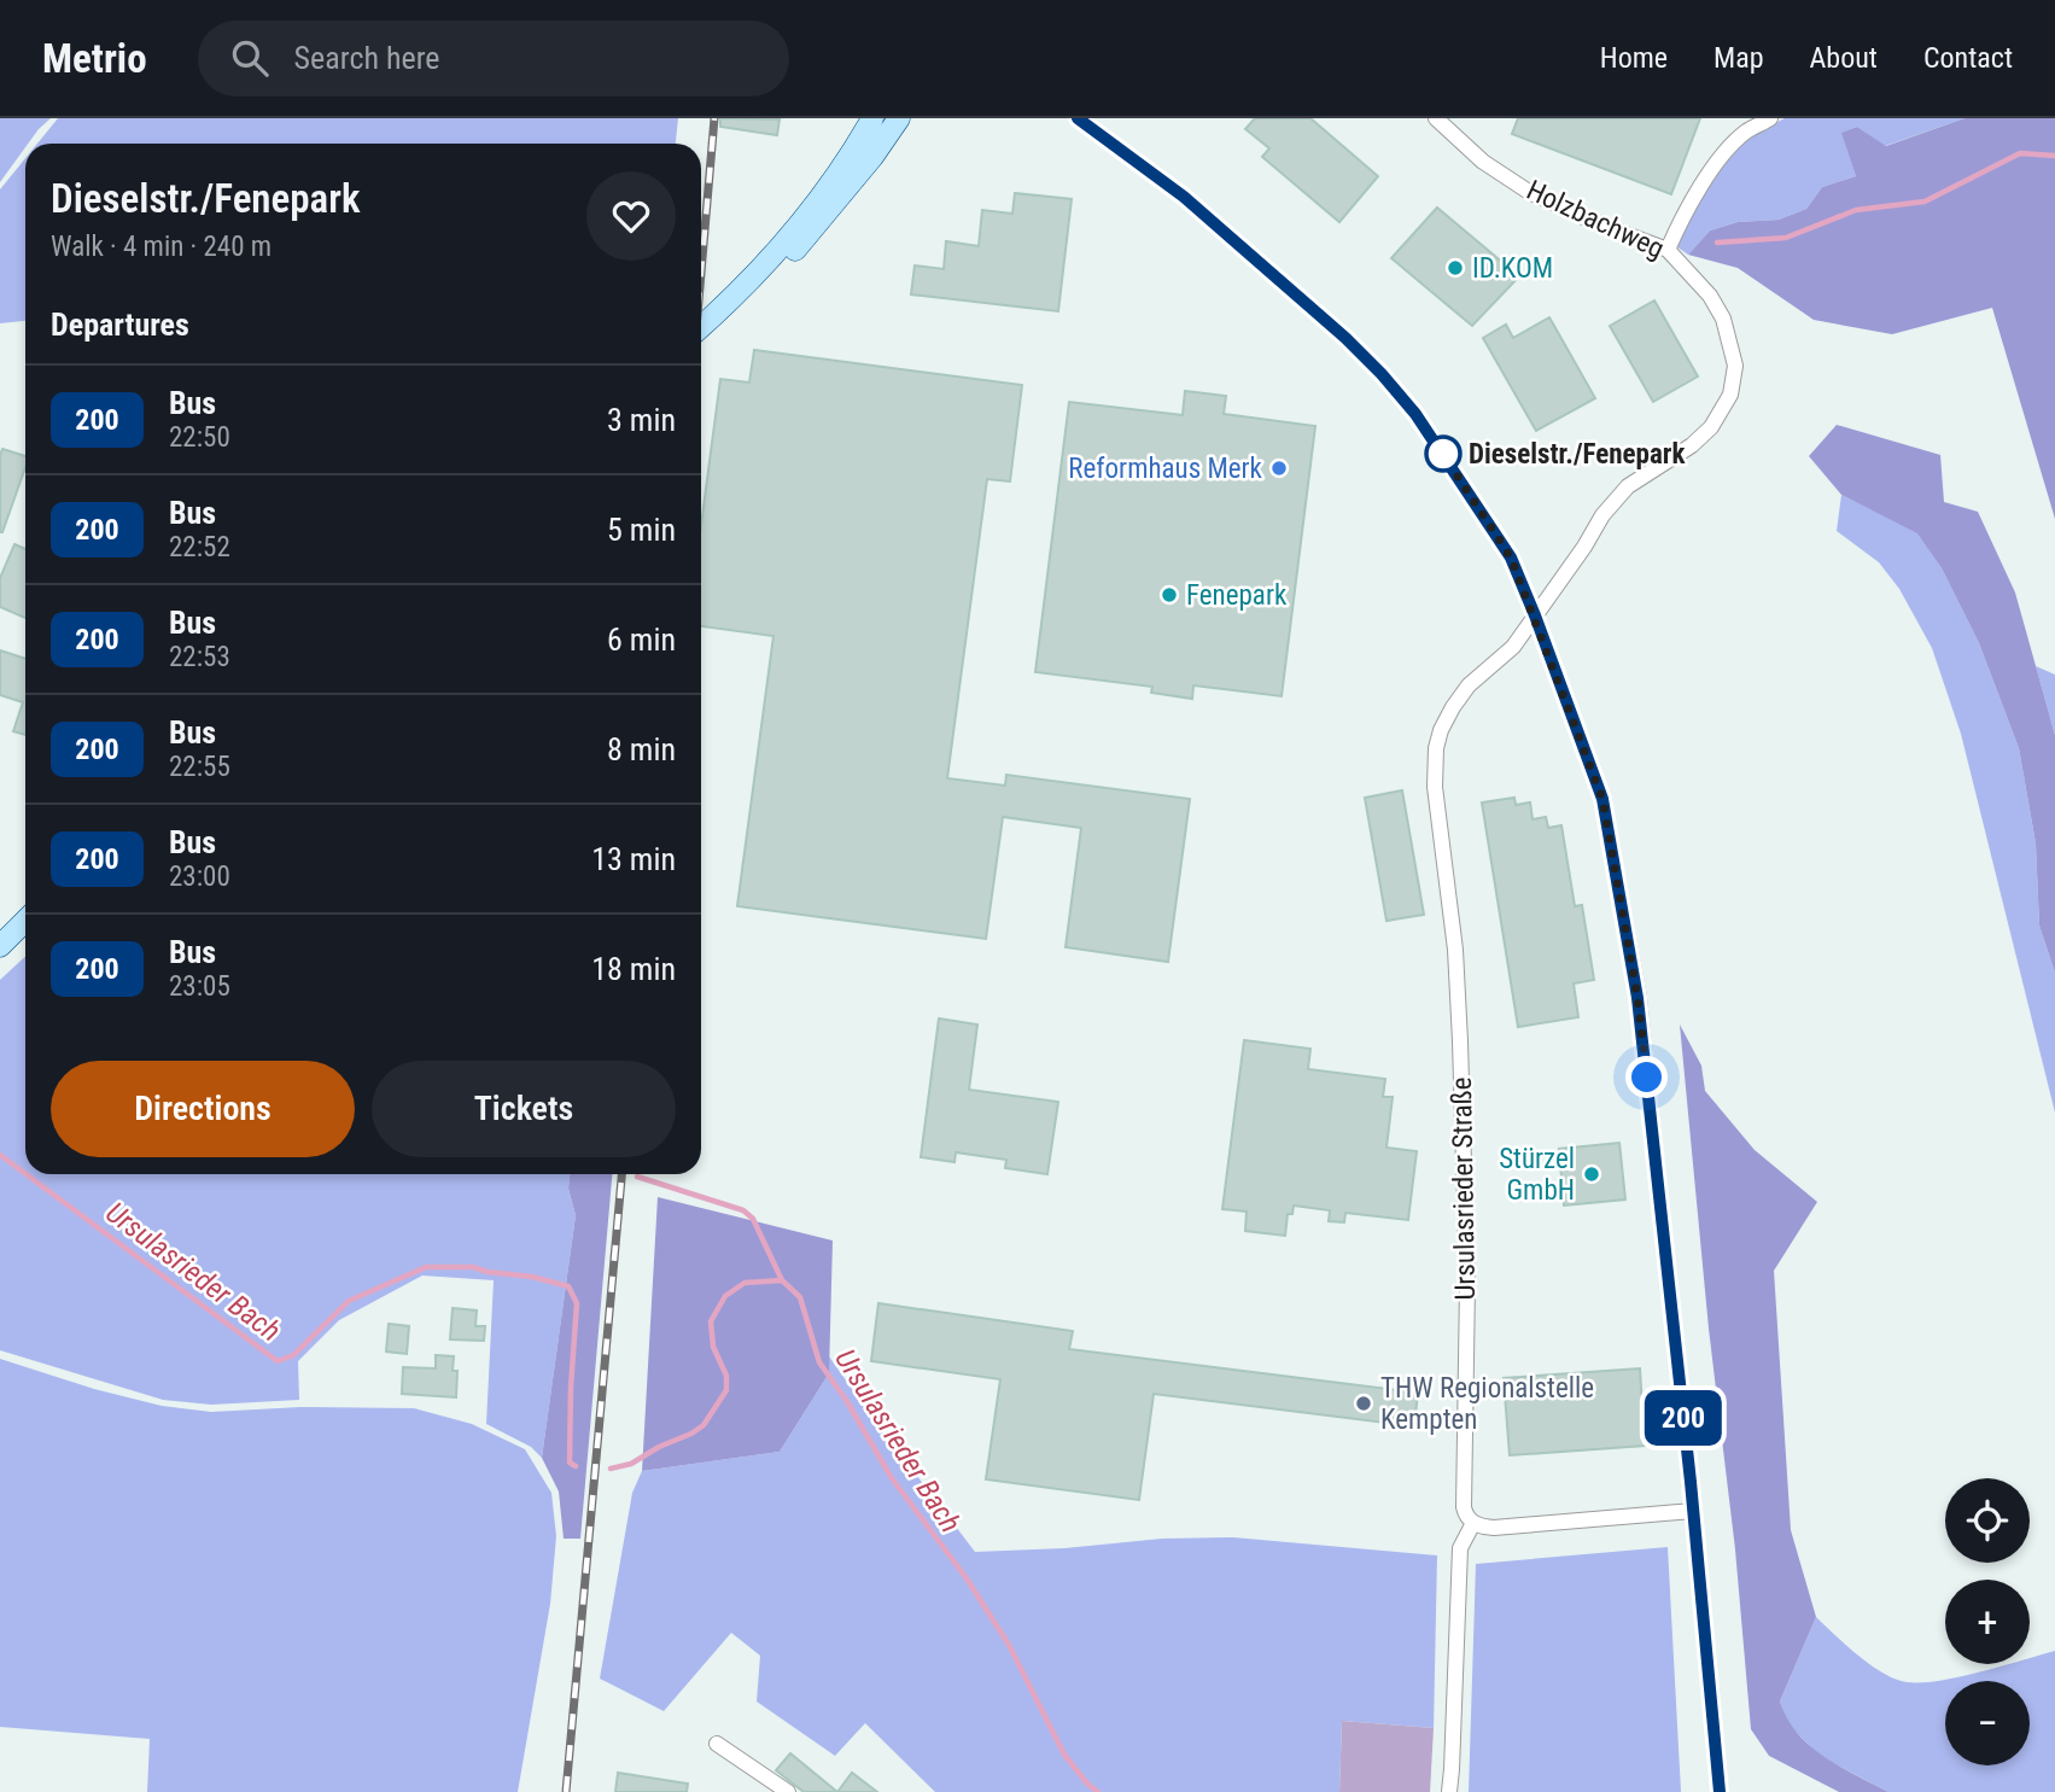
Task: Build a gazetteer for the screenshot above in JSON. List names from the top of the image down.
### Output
{
  "streets": {
    "street": ["Holzbachweg", "Ursulasrieder Straße"]
  },
  "crossings": [
    ["Holzbachweg", "Ursulasrieder Straße"]
  ],
  "water": ["Ursulasrieder Bach"],
  "places": [
    "ID.KOM",
    "Dieselstr./Fenepark",
    "Reformhaus Merk",
    "Fenepark",
    "Stürzel GmbH",
    "THW Regionalstelle Kempten"
  ],
  "lines": ["bus line 200"],
  "page": {
    "header": "Metrio",
    "search": "Search here",
    "nav": [
      "Home",
      "Map",
      "About",
      "Contact"
    ],
    "on_map": "200",
    "heading": [
      ["Dieselstr./Fenepark", "Walk · 4 min · 240 m"],
      "Departures"
    ],
    "list": [
      {
        "mark": "200",
        "name": "Bus",
        "note": "22:50",
        "value": "3 min"
      },
      {
        "mark": "200",
        "name": "Bus",
        "note": "22:52",
        "value": "5 min"
      },
      {
        "mark": "200",
        "name": "Bus",
        "note": "22:53",
        "value": "6 min"
      },
      {
        "mark": "200",
        "name": "Bus",
        "note": "22:55",
        "value": "8 min"
      },
      {
        "mark": "200",
        "name": "Bus",
        "note": "23:00",
        "value": "13 min"
      },
      {
        "mark": "200",
        "name": "Bus",
        "note": "23:05",
        "value": "18 min"
      }
    ],
    "buttons": ["Directions", "Tickets"],
    "map_buttons": ["+", "−"]
  }
}
